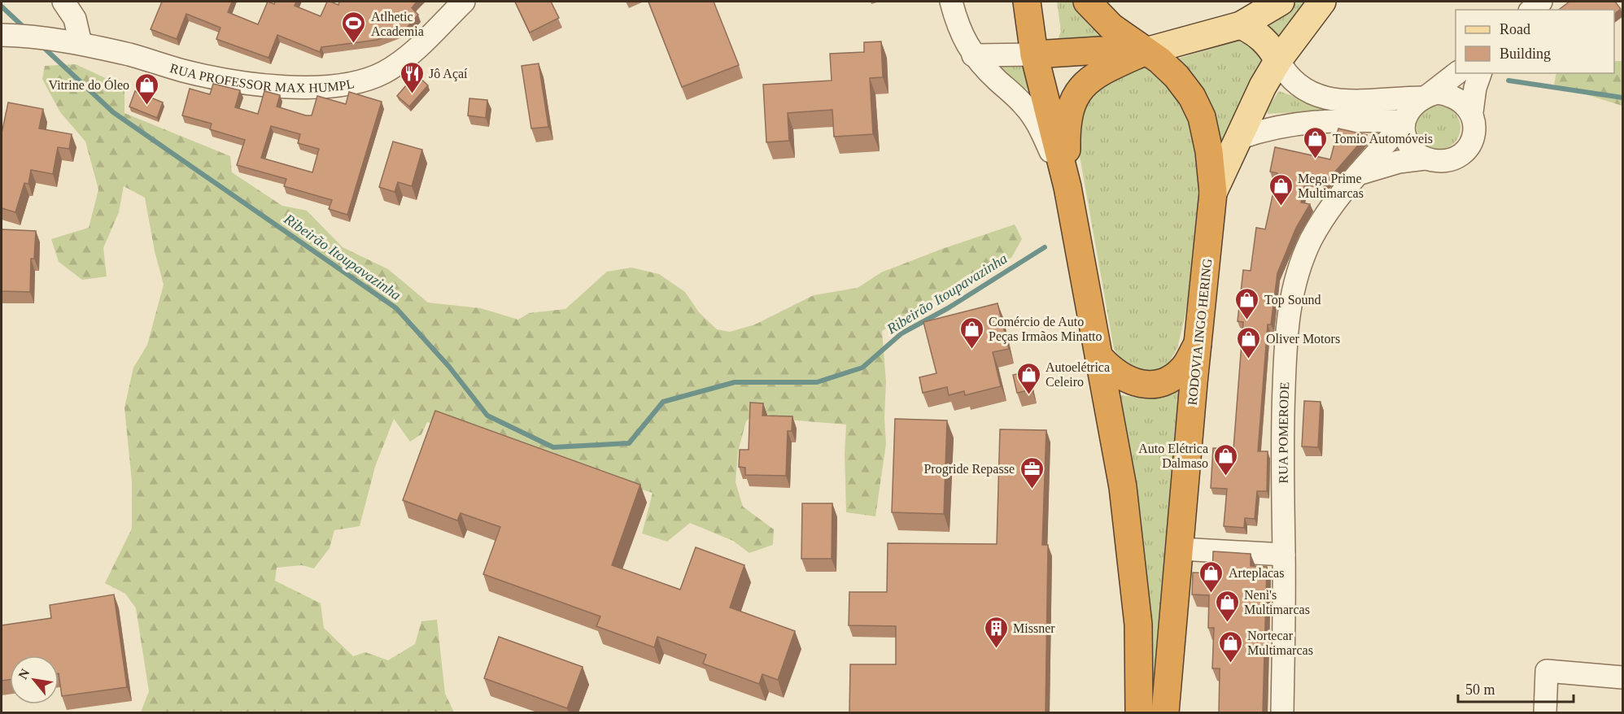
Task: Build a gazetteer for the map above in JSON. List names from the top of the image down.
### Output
{
  "streets": {
    "highway": ["RODOVIA INGO HERING"],
    "street": ["RUA PROFESSOR MAX HUMPL", "RUA POMERODE"]
  },
  "water": ["Ribeirão Itoupavazinha"],
  "places": {
    "sports": ["Atlhetic Academia"],
    "restaurant": ["Jô Açaí"],
    "shop": [
      "Vitrine do Óleo",
      "Tomio Automóveis",
      "Mega Prime Multimarcas",
      "Top Sound",
      "Comércio de Auto Peças Irmãos Minatto",
      "Oliver Motors",
      "Autoelétrica Celeiro",
      "Auto Elétrica Dalmaso",
      "Arteplacas",
      "Neni's Multimarcas",
      "Nortecar Multimarcas"
    ],
    "office": ["Progride Repasse"],
    "building": ["Missner"]
  },
  "legend": ["Road", "Building"],
  "scale_bar": "50 m",
  "north": "top left"
}
